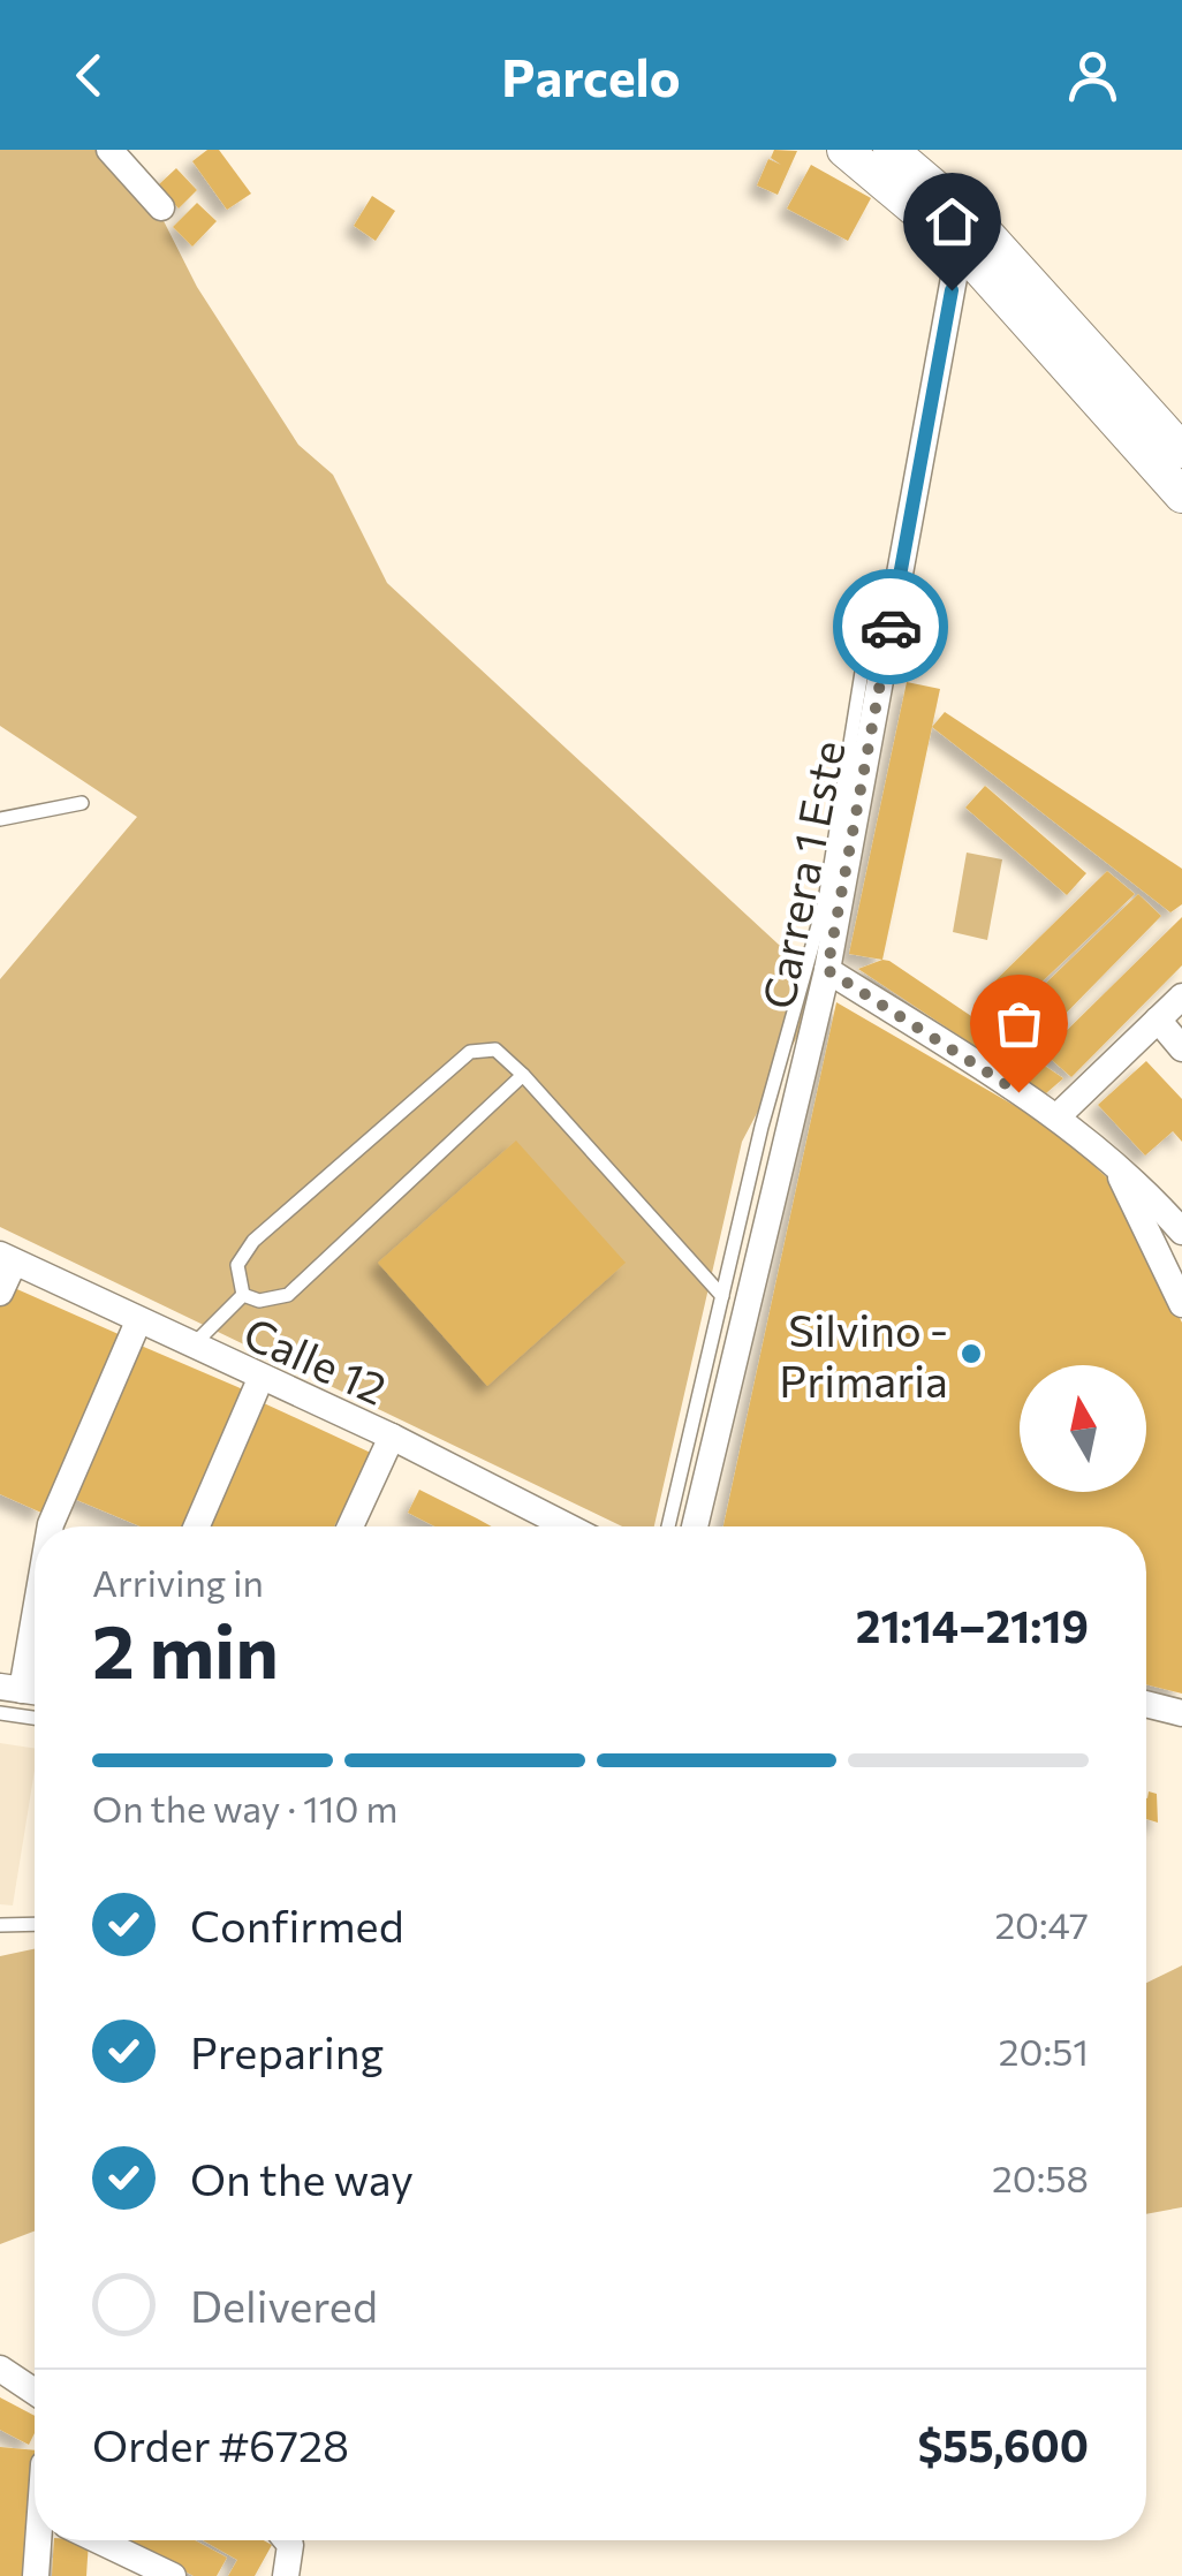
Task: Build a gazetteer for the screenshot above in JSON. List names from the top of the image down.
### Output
{
  "streets": {
    "street": ["Carrera 1 Este", "Calle 12"]
  },
  "places": ["Silvino - Primaria"],
  "north": "top",
  "page": {
    "header": "Parcelo",
    "heading": ["2 min", "Arriving in", "21:14–21:19"],
    "panel": ["Order #6728", "$55,600"],
    "bar": "On the way · 110 m",
    "list": [
      ["Confirmed", "20:47"],
      ["Preparing", "20:51"],
      ["On the way", "20:58"],
      "Delivered"
    ]
  }
}
